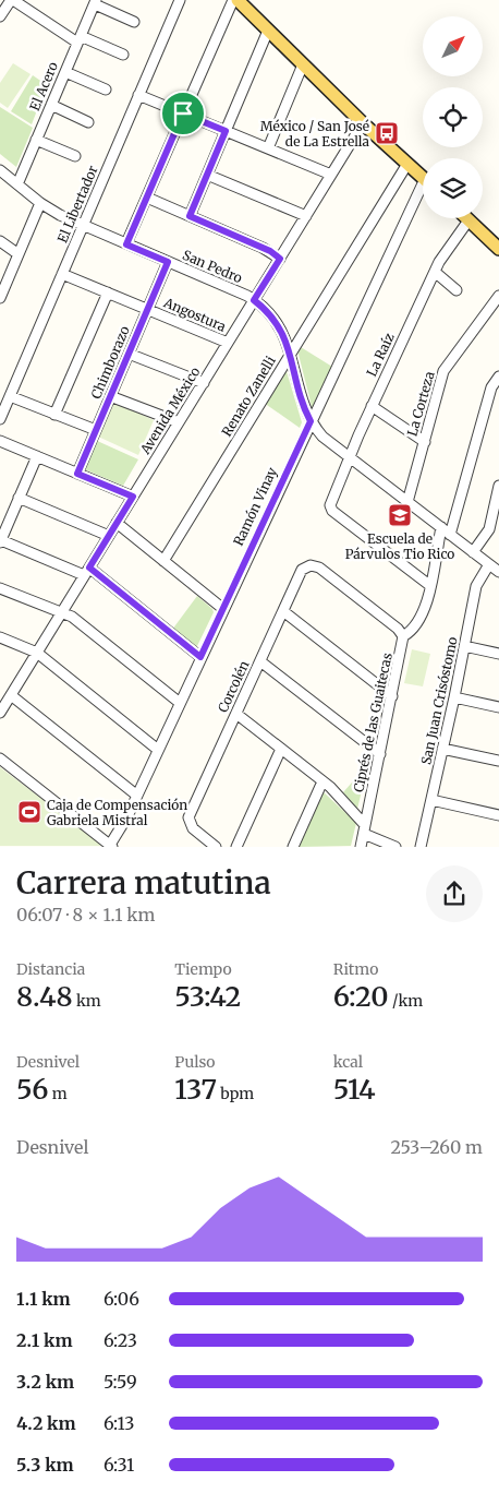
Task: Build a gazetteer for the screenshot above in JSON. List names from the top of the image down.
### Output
{
  "streets": {
    "street": [
      "El Acero",
      "El Libertador",
      "San Pedro",
      "Angostura",
      "La Raíz",
      "Chimborazo",
      "Renato Zanelli",
      "La Corteza",
      "Avenida México",
      "Ramón Vinay",
      "Corcolén",
      "San Juan Crisóstomo",
      "Ciprés de las Guaitecas"
    ]
  },
  "crossings": [
    ["El Acero", "San Pedro"],
    ["El Libertador", "San Pedro"],
    ["El Libertador", "Angostura"],
    ["San Pedro", "La Raíz"],
    ["San Pedro", "Chimborazo"],
    ["San Pedro", "Renato Zanelli"],
    ["San Pedro", "La Corteza"],
    ["San Pedro", "Avenida México"],
    ["San Pedro", "Ramón Vinay"],
    ["San Pedro", "San Juan Crisóstomo"],
    ["Angostura", "Chimborazo"],
    ["Angostura", "Avenida México"],
    ["La Raíz", "Ciprés de las Guaitecas"],
    ["Corcolén", "Ciprés de las Guaitecas"]
  ],
  "places": {
    "bus stop": ["México / San José de La Estrella"],
    "school or university": ["Escuela de Párvulos Tio Rico"],
    "sports": ["Caja de Compensación Gabriela Mistral"]
  },
  "north": "top right",
  "page": {
    "heading": ["Carrera matutina", "06:07 · 8 × 1.1 km"],
    "stats": [
      ["Distancia", "8.48 km"],
      ["Tiempo", "53:42"],
      ["Ritmo", "6:20 /km"],
      ["Desnivel", "56 m"],
      ["Pulso", "137 bpm"],
      ["kcal", "514"]
    ],
    "chart": ["Desnivel", "253–260 m"],
    "list": [
      {
        "name": "1.1 km",
        "note": "6:06"
      },
      {
        "name": "2.1 km",
        "note": "6:23"
      },
      {
        "name": "3.2 km",
        "note": "5:59"
      },
      {
        "name": "4.2 km",
        "note": "6:13"
      },
      {
        "name": "5.3 km",
        "note": "6:31"
      }
    ]
  }
}
